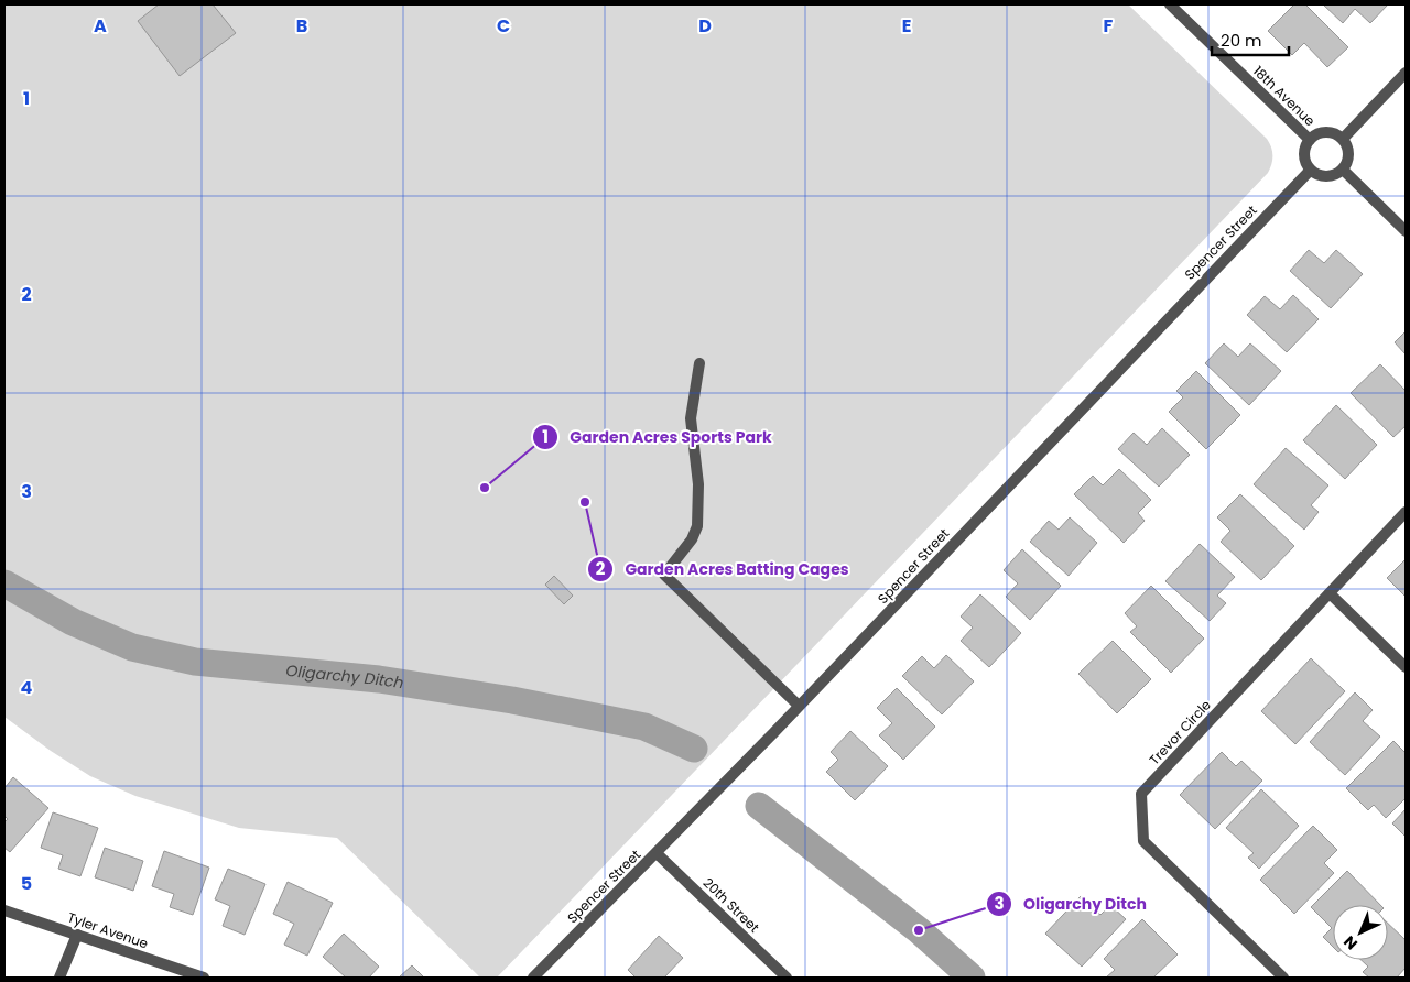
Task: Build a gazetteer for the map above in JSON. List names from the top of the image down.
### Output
{
  "streets": {
    "street": [
      "18th Avenue",
      "Spencer Street",
      "Trevor Circle",
      "20th Street",
      "Tyler Avenue"
    ]
  },
  "crossings": [
    ["18th Avenue", "Spencer Street"],
    ["Spencer Street", "20th Street"]
  ],
  "water": ["Oligarchy Ditch"],
  "places": ["Garden Acres Sports Park", "Garden Acres Batting Cages", "Oligarchy Ditch"],
  "scale_bar": "20 m",
  "north": "bottom left",
  "grid": {
    "columns": [
      "A",
      "B",
      "C",
      "D",
      "E",
      "F"
    ],
    "rows": [
      "1",
      "2",
      "3",
      "4",
      "5"
    ]
  }
}
